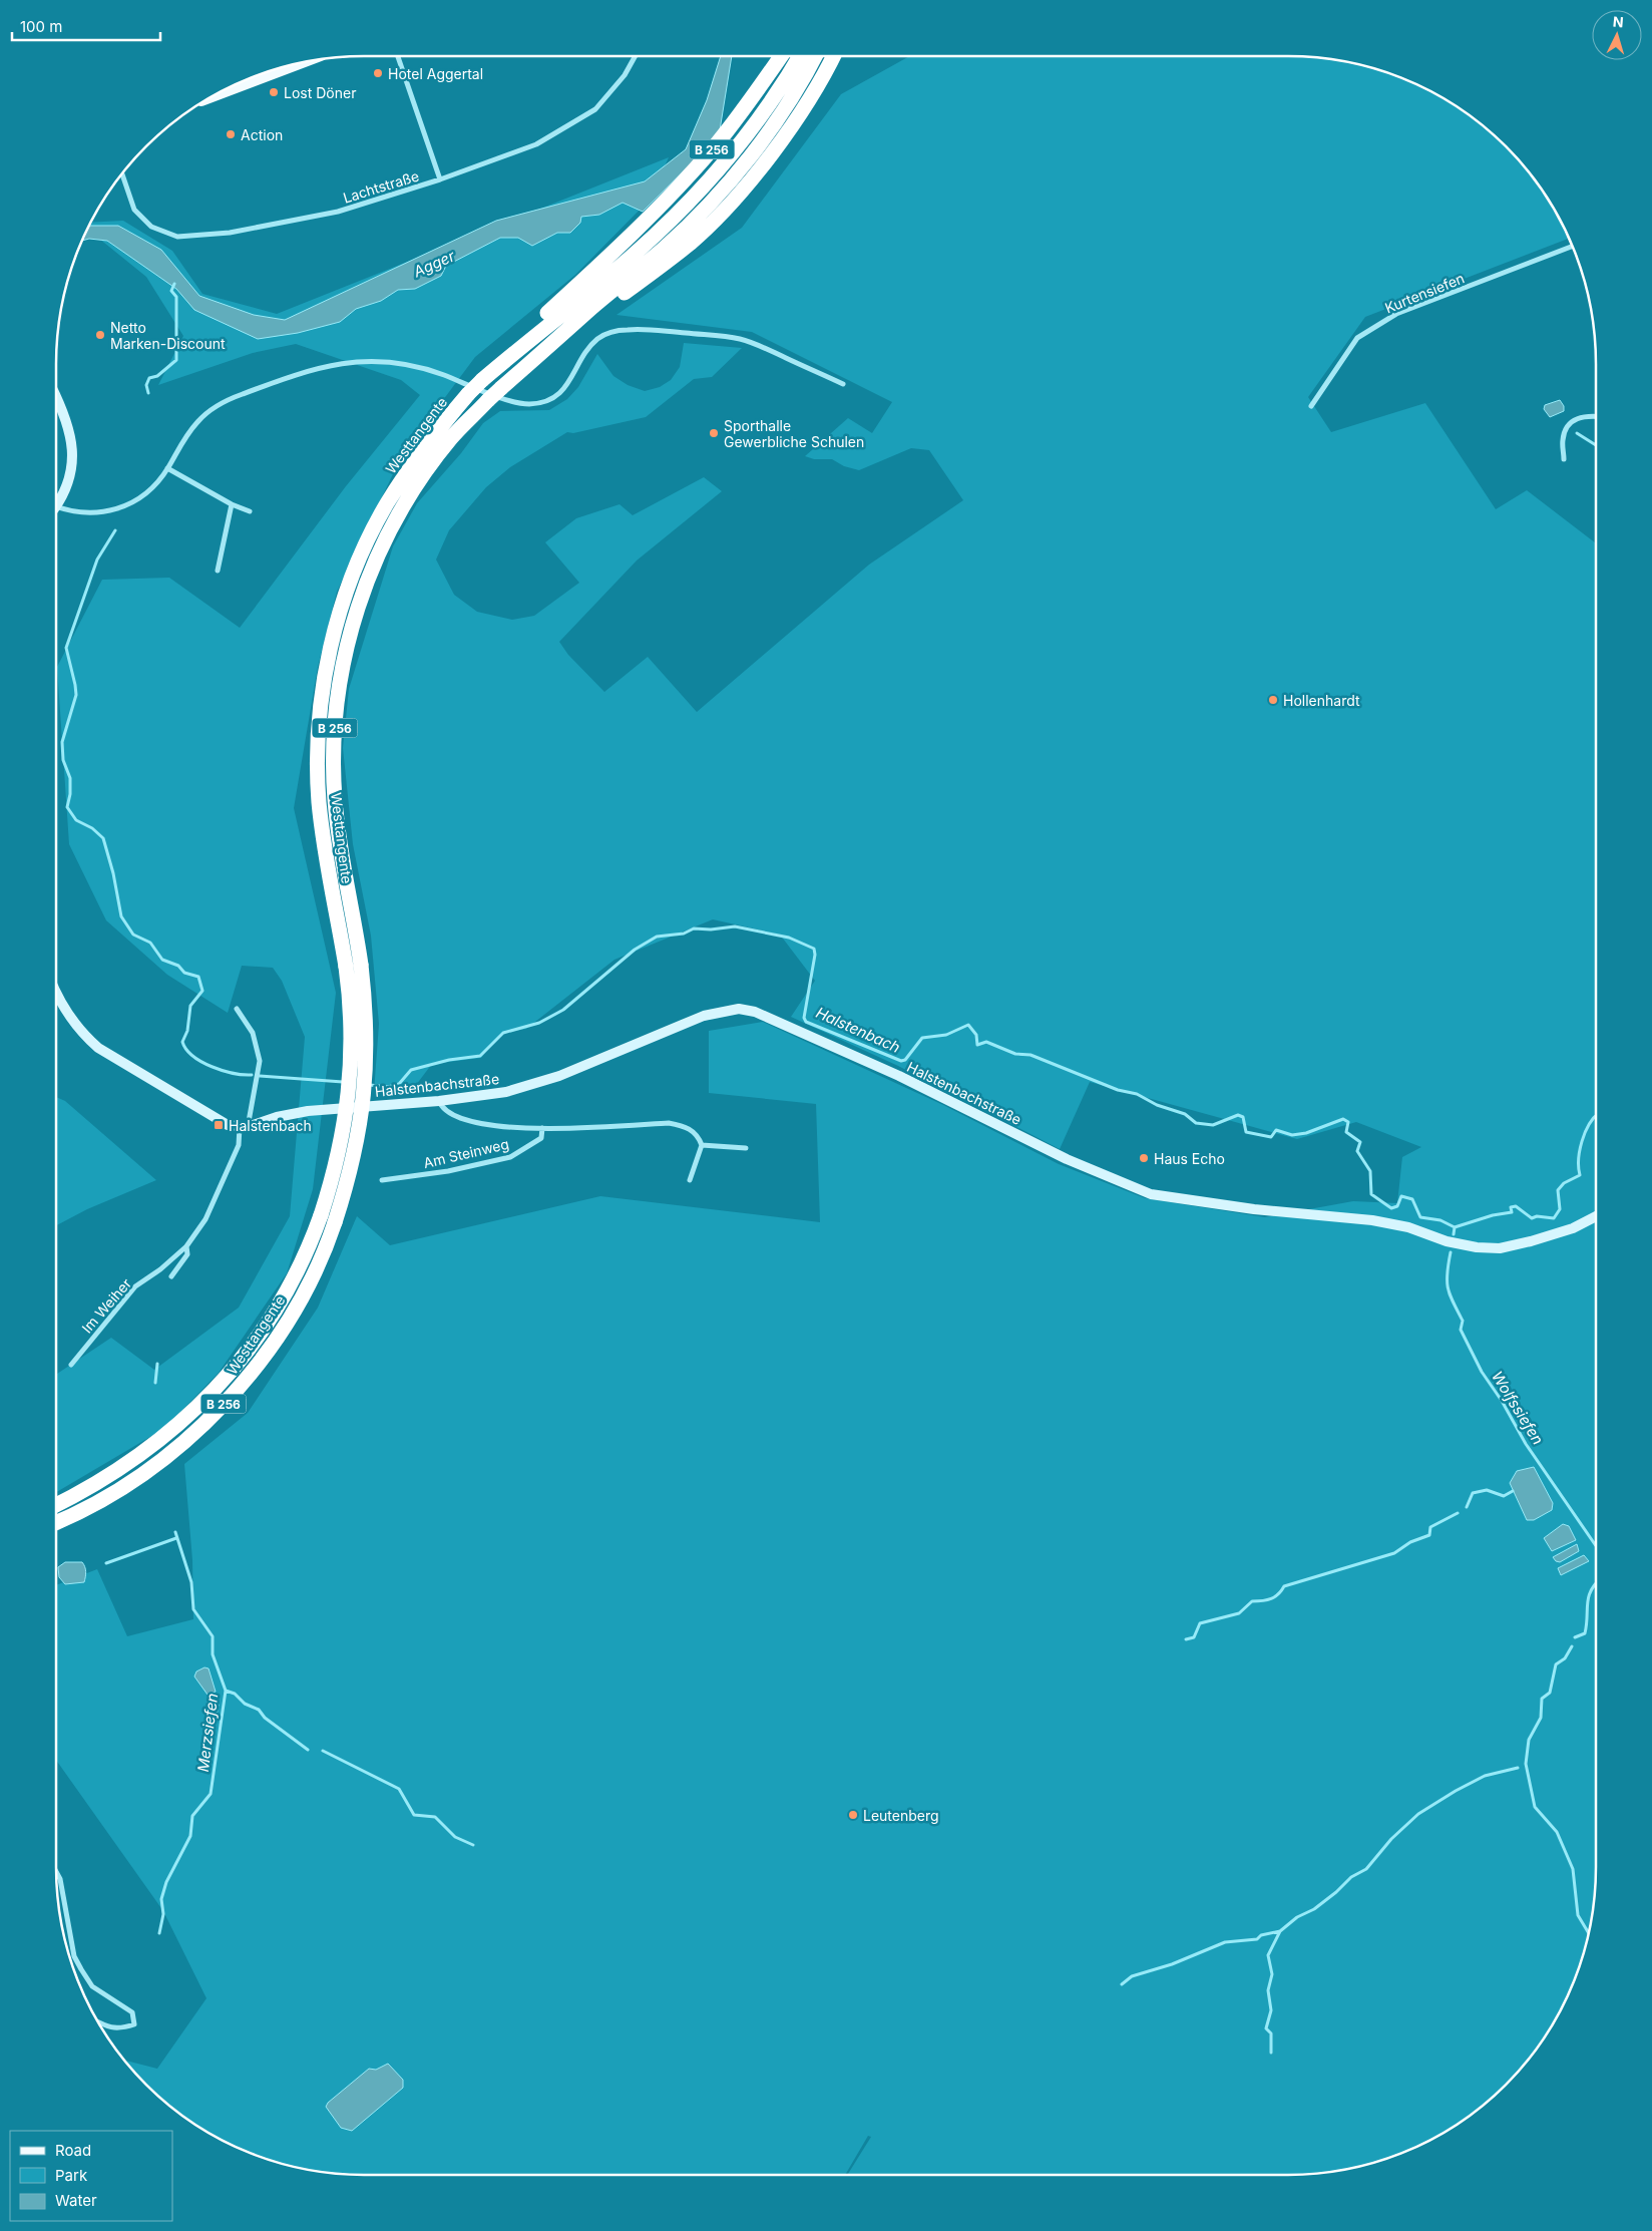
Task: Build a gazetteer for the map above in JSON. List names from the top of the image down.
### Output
{
  "streets": {
    "highway": ["B 256", "Westtangente"],
    "street": [
      "Lachtstraße",
      "Kurtensiefen",
      "Halstenbachstraße",
      "Am Steinweg",
      "Im Weiher"
    ]
  },
  "crossings": [
    ["B 256", "Westtangente"],
    ["Halstenbachstraße", "Am Steinweg"],
    ["Halstenbachstraße", "Im Weiher"]
  ],
  "water": [
    "Agger",
    "Halstenbach",
    "Wolfssiefen",
    "Merzsiefen"
  ],
  "places": {
    "other": [
      "Hotel Aggertal",
      "Lost Döner",
      "Action",
      "Netto Marken-Discount",
      "Sporthalle Gewerbliche Schulen",
      "Hollenhardt",
      "Haus Echo",
      "Leutenberg"
    ],
    "transit": ["Halstenbach"]
  },
  "legend": ["Road", "Park", "Water"],
  "scale_bar": "100 m",
  "north": "top"
}
